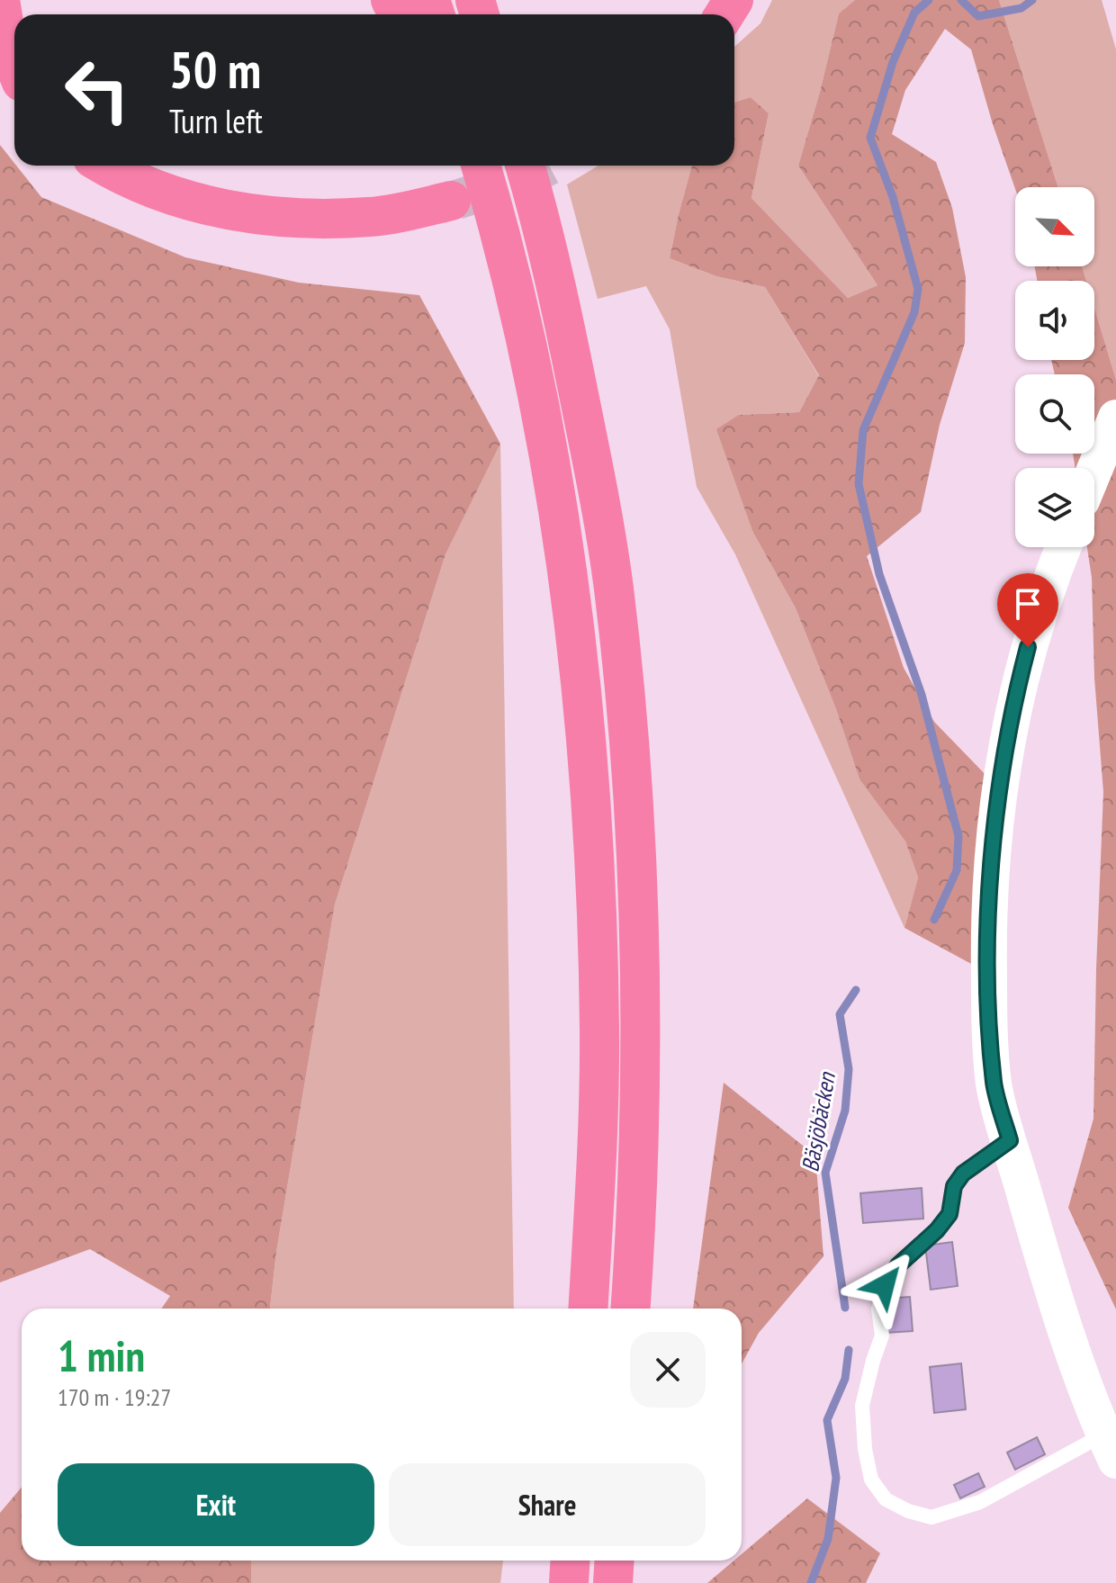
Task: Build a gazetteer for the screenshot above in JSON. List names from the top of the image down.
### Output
{
  "water": ["Bäsjöbäcken"],
  "north": "bottom right",
  "page": {
    "turn": ["50 m", "Turn left"],
    "heading": ["1 min", "170 m · 19:27"],
    "buttons": ["Exit", "Share"]
  }
}
